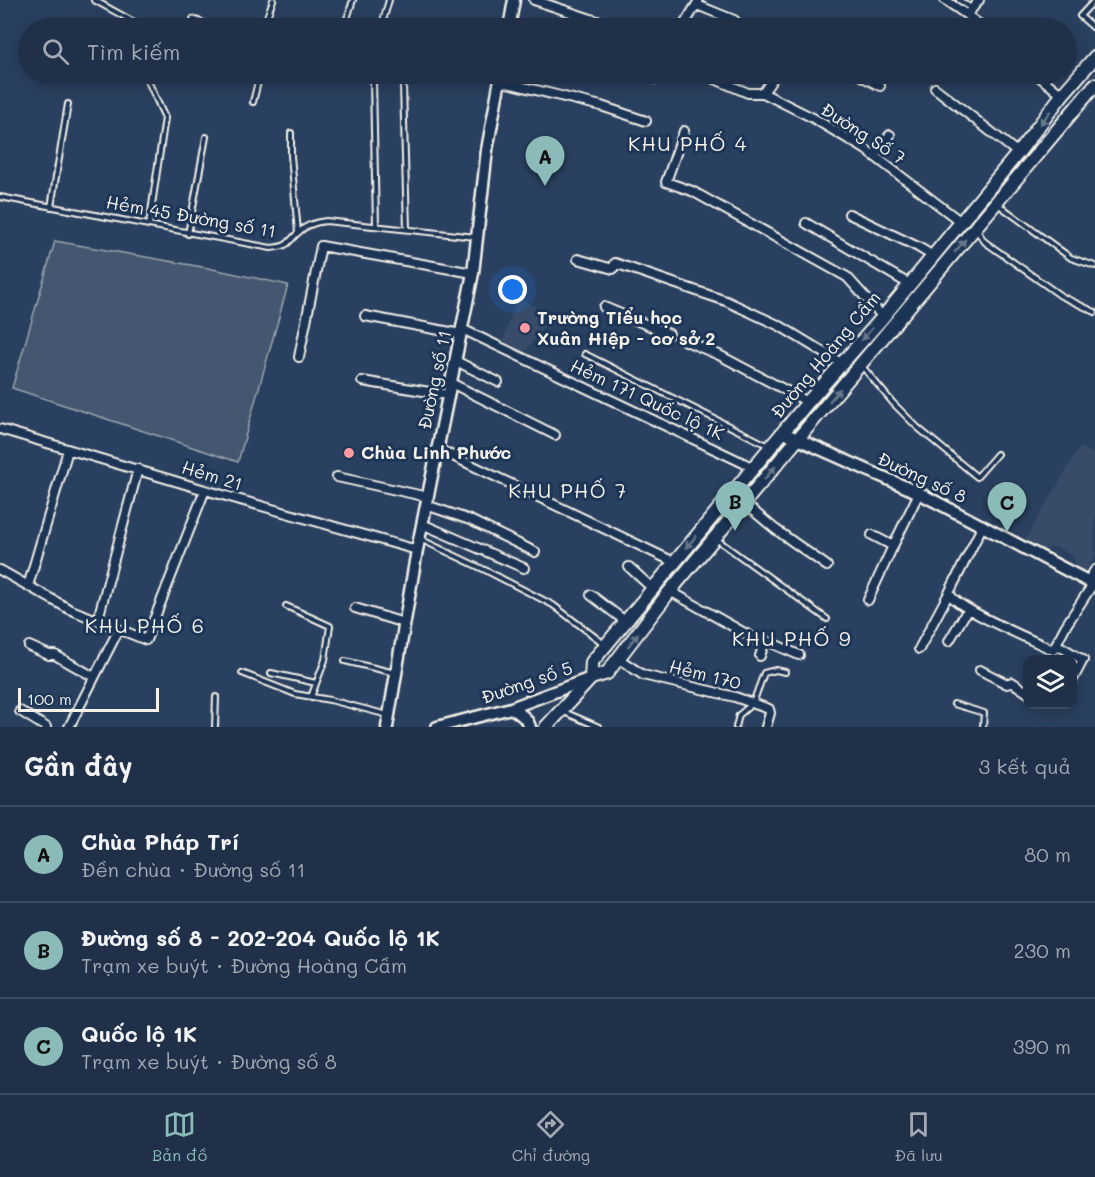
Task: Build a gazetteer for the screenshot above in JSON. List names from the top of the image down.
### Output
{
  "streets": {
    "main road": [
      "Đường Hoàng Cầm",
      "Đường số 11",
      "Đường số 8",
      "Đường số 5"
    ],
    "street": [
      "Đường Số 7",
      "Hẻm 171 Quốc lộ 1K",
      "Hẻm 21",
      "Hẻm 170"
    ],
    "lane": ["Hẻm 45 Đường số 11"]
  },
  "crossings": [
    ["Đường Số 7", "Đường Hoàng Cầm"],
    ["Hẻm 45 Đường số 11", "Đường số 11"],
    ["Đường Hoàng Cầm", "Hẻm 171 Quốc lộ 1K"],
    ["Đường Hoàng Cầm", "Đường số 8"],
    ["Đường Hoàng Cầm", "Hẻm 170"],
    ["Đường Hoàng Cầm", "Đường số 5"],
    ["Đường số 11", "Hẻm 171 Quốc lộ 1K"],
    ["Đường số 11", "Hẻm 21"]
  ],
  "districts": [
    "KHU PHỐ 4",
    "KHU PHỐ 7",
    "KHU PHỐ 6",
    "KHU PHỐ 9"
  ],
  "places": ["Trường Tiểu học Xuân Hiệp - cơ sở 2", "Chùa Linh Phước"],
  "scale_bar": "100 m",
  "page": {
    "search": "Tìm kiếm",
    "pins": ["A", "B", "C"],
    "scale": "100 m",
    "heading": ["Gần đây", "3 kết quả"],
    "list": [
      {
        "mark": "A",
        "name": "Chùa Pháp Trí",
        "note": "Đền chùa · Đường số 11",
        "value": "80 m"
      },
      {
        "mark": "B",
        "name": "Đường số 8 - 202-204 Quốc lộ 1K",
        "note": "Trạm xe buýt · Đường Hoàng Cầm",
        "value": "230 m"
      },
      {
        "mark": "C",
        "name": "Quốc lộ 1K",
        "note": "Trạm xe buýt · Đường số 8",
        "value": "390 m"
      }
    ],
    "nav": ["Bản đồ", "Chỉ đường", "Đã lưu"]
  }
}
